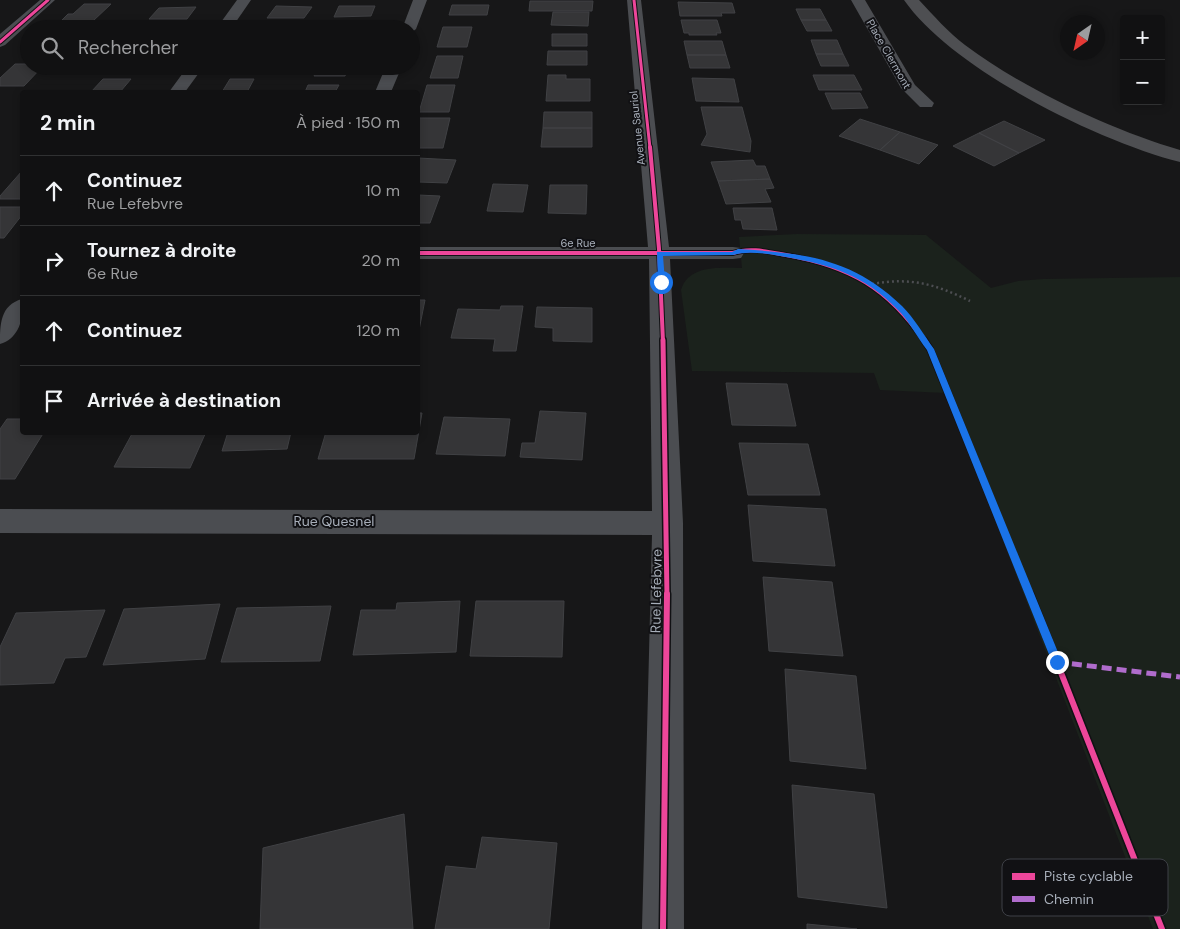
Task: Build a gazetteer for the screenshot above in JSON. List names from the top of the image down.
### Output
{
  "streets": {
    "street": [
      "Place Clermont",
      "Avenue Sauriol",
      "6e Rue",
      "Rue Quesnel",
      "Rue Lefebvre"
    ]
  },
  "crossings": [
    ["Avenue Sauriol", "6e Rue"],
    ["Avenue Sauriol", "Rue Lefebvre"],
    ["6e Rue", "Rue Lefebvre"],
    ["Rue Quesnel", "Rue Lefebvre"]
  ],
  "legend": ["Piste cyclable", "Chemin"],
  "north": "bottom left",
  "page": {
    "map_buttons": ["+", "−"],
    "search": "Rechercher",
    "heading": ["2 min", "À pied · 150 m"],
    "list": [
      ["Continuez", "Rue Lefebvre", "10 m"],
      ["Tournez à droite", "6e Rue", "20 m"],
      ["Continuez", "120 m"],
      "Arrivée à destination"
    ]
  }
}
